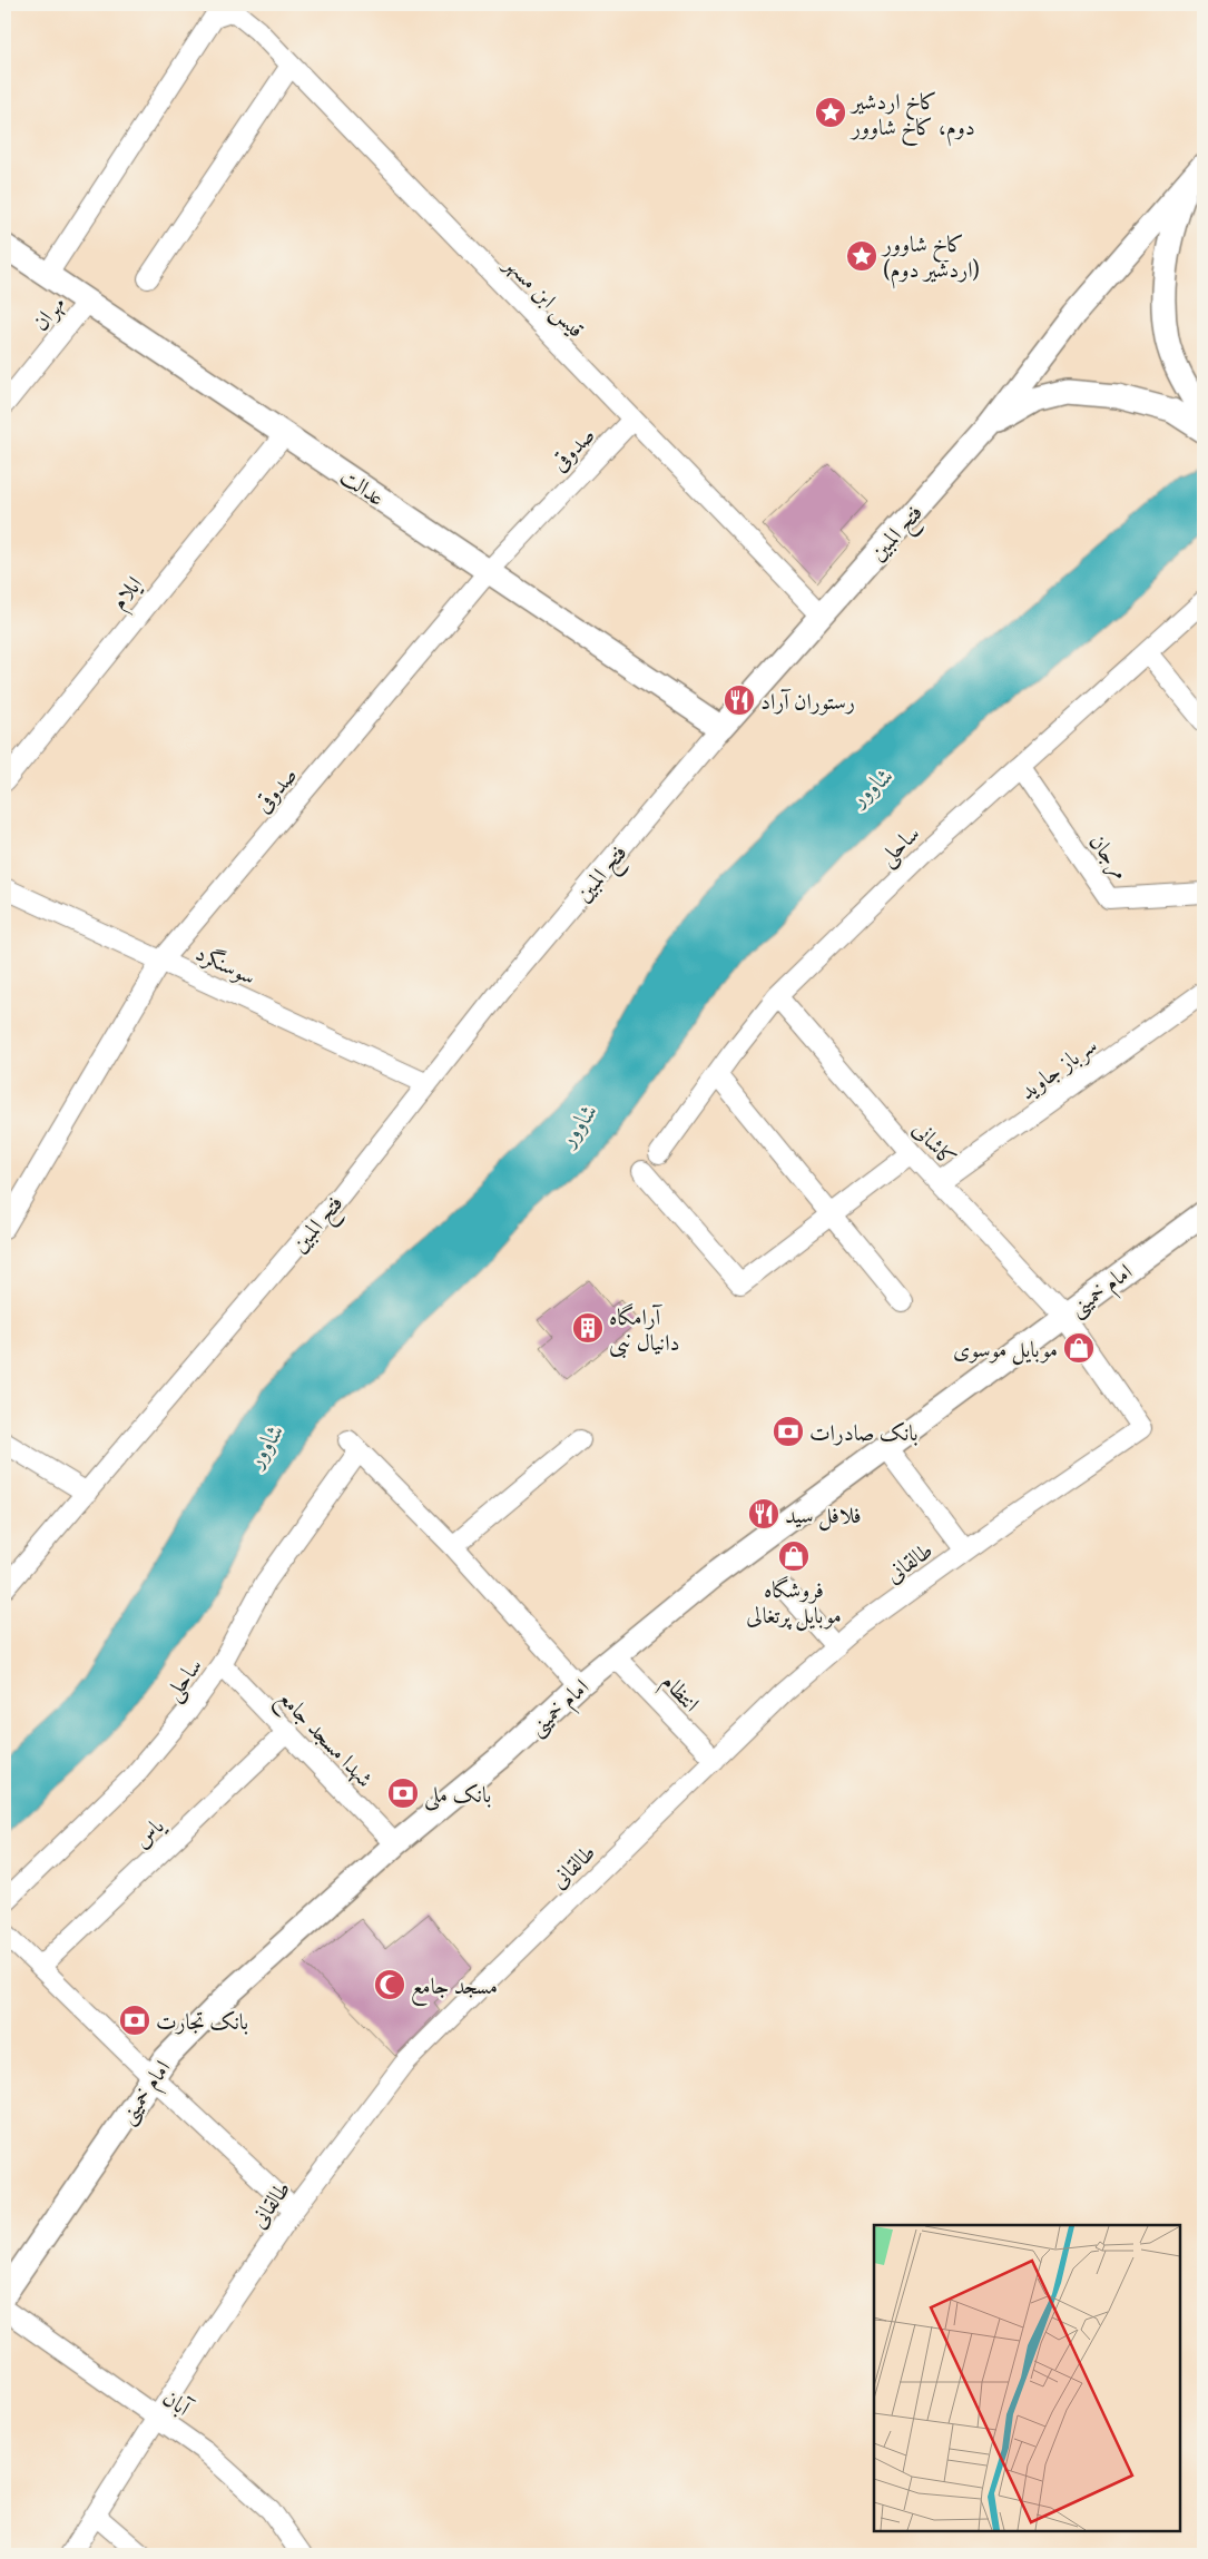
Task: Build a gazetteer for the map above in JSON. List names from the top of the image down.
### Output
{
  "streets": {
    "street": [
      "قیس ابن مسهر",
      "مهران",
      "صدوقی",
      "عدالت",
      "فتح المبین",
      "ایلام",
      "ساحلی",
      "مرجان",
      "سوسنگرد",
      "سرباز جاوید",
      "کاشانی",
      "امام خمینی",
      "طالقانی",
      "انتظام",
      "شهدا مسجد جامع",
      "یاس",
      "آبان"
    ]
  },
  "crossings": [
    ["قیس ابن مسهر", "صدوقی"],
    ["قیس ابن مسهر", "عدالت"],
    ["قیس ابن مسهر", "فتح المبین"],
    ["مهران", "عدالت"],
    ["صدوقی", "عدالت"],
    ["صدوقی", "سوسنگرد"],
    ["عدالت", "فتح المبین"],
    ["عدالت", "ایلام"],
    ["فتح المبین", "سوسنگرد"],
    ["ساحلی", "مرجان"],
    ["ساحلی", "کاشانی"],
    ["ساحلی", "شهدا مسجد جامع"],
    ["سرباز جاوید", "کاشانی"],
    ["کاشانی", "امام خمینی"],
    ["کاشانی", "طالقانی"],
    ["امام خمینی", "طالقانی"],
    ["امام خمینی", "انتظام"],
    ["امام خمینی", "شهدا مسجد جامع"],
    ["طالقانی", "انتظام"],
    ["طالقانی", "آبان"],
    ["شهدا مسجد جامع", "یاس"]
  ],
  "water": ["شاوور"],
  "places": {
    "place": ["کاخ اردشیر دوم، کاخ شاوور", "کاخ شاوور (اردشیر دوم)"],
    "restaurant": ["رستوران آراد", "فلافل سید"],
    "building": ["آرامگاه دانیال نبی"],
    "shop": ["موبایل موسوى", "فروشگاه موبایل پرتغالی"],
    "bank": ["بانک صادرات", "بانک ملی", "بانک تجارت"],
    "mosque": ["مسجد جامع"]
  }
}
